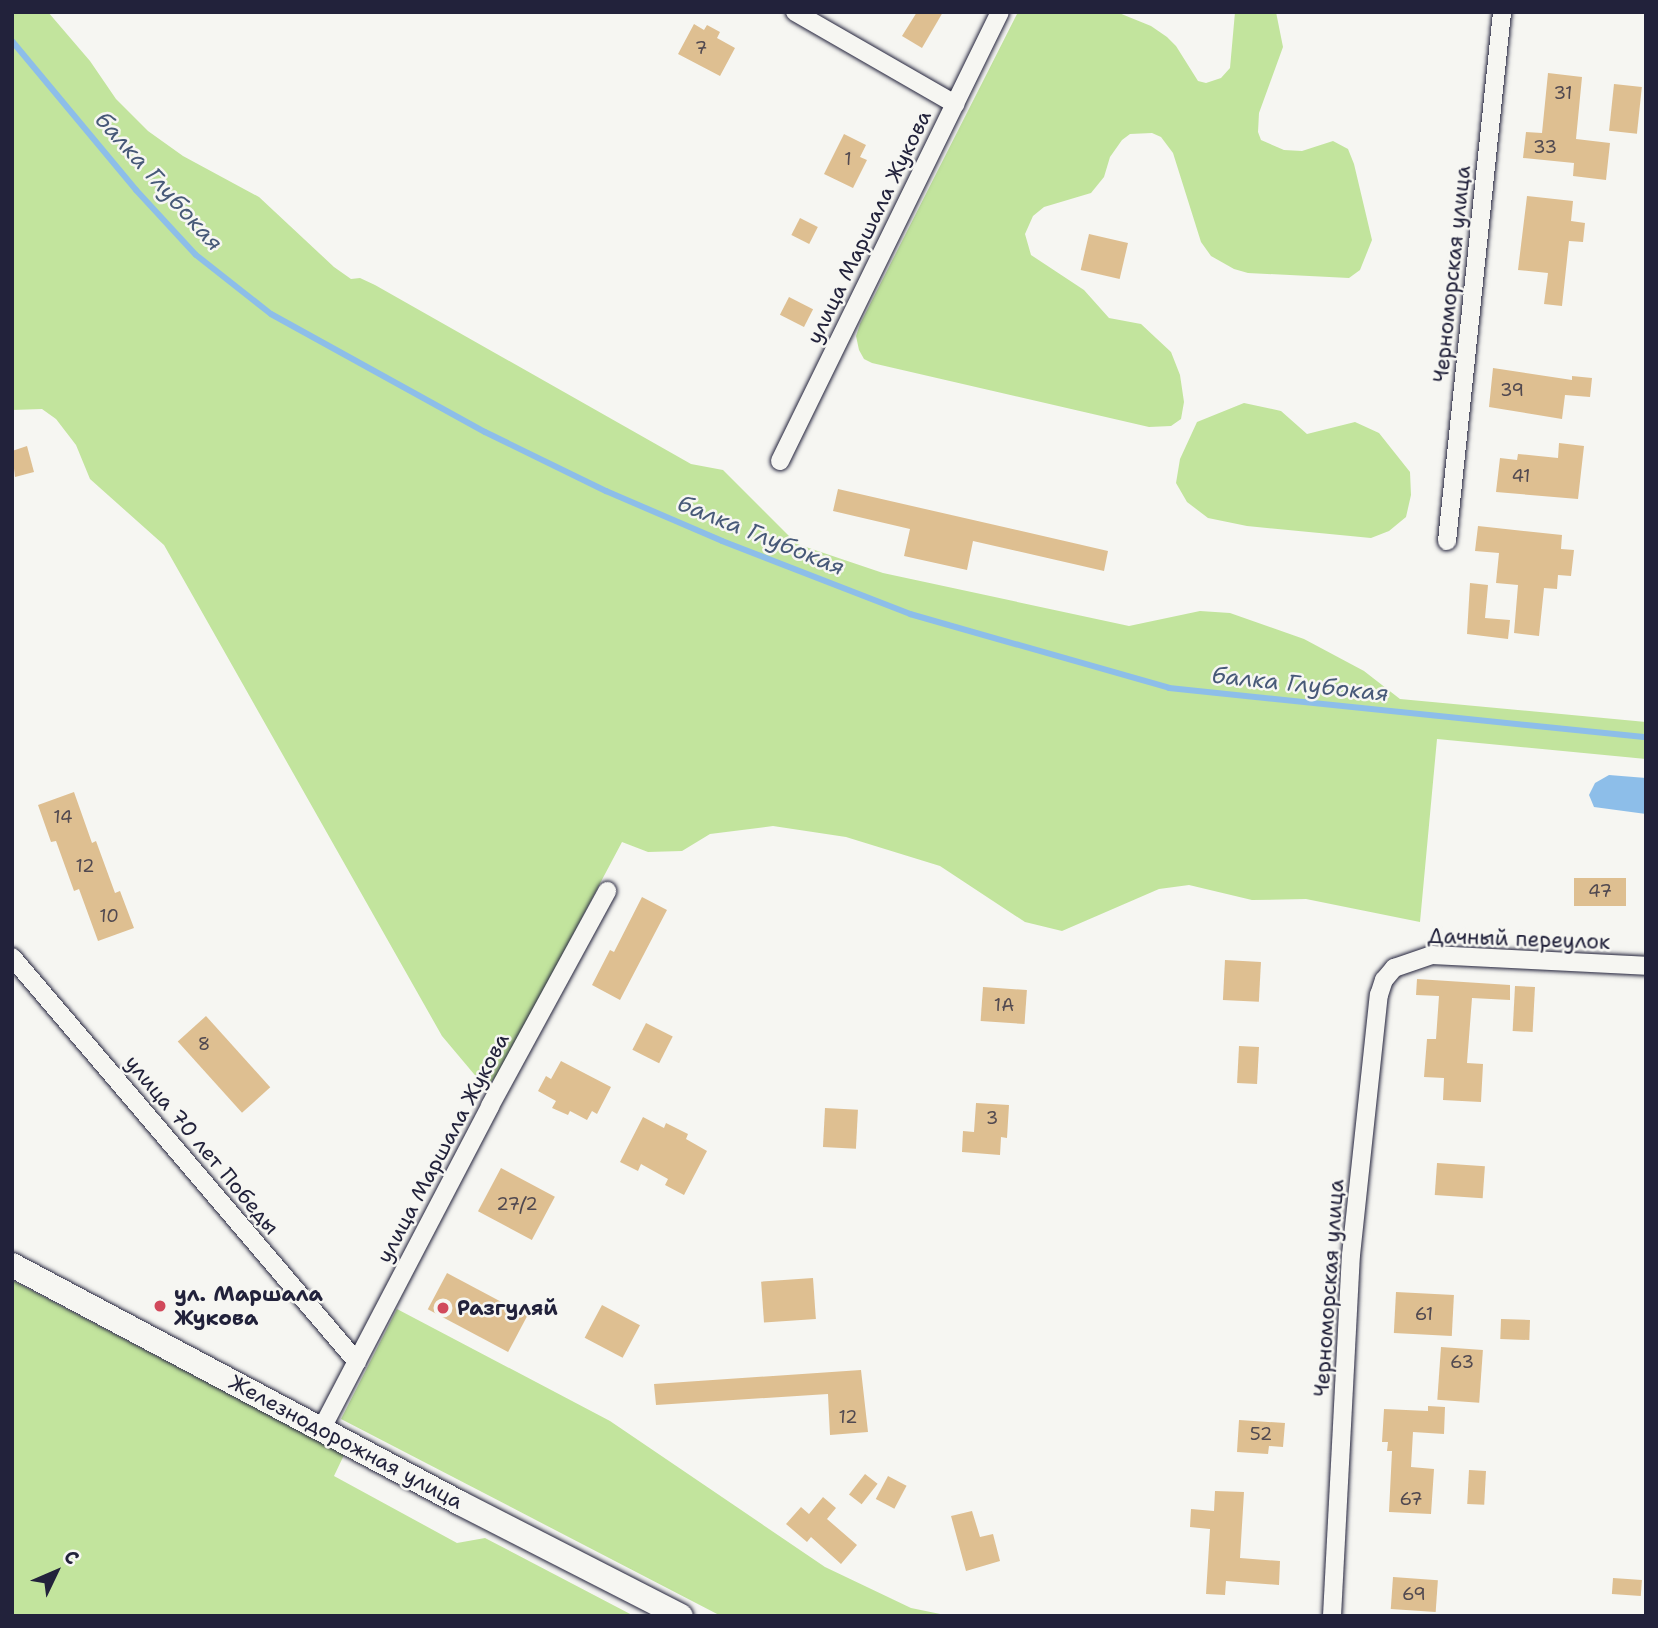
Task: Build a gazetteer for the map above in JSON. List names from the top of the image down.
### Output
{
  "streets": {
    "main road": ["Железнодорожная улица"],
    "street": [
      "улица Маршала Жукова",
      "Черноморская улица",
      "Дачный переулок",
      "улица 70 лет Победы"
    ]
  },
  "crossings": [
    ["улица Маршала Жукова", "улица 70 лет Победы"],
    ["улица Маршала Жукова", "Железнодорожная улица"],
    ["Черноморская улица", "Дачный переулок"]
  ],
  "water": ["балка Глубокая"],
  "places": ["ул. Маршала Жукова", "Разгуляй"],
  "house_numbers": [
    "7",
    "31",
    "33",
    "1",
    "39",
    "41",
    "14",
    "12",
    "47",
    "10",
    "1А",
    "8",
    "3",
    "27/2",
    "61",
    "63",
    "12",
    "52",
    "67",
    "69"
  ],
  "north": "top right"
}
